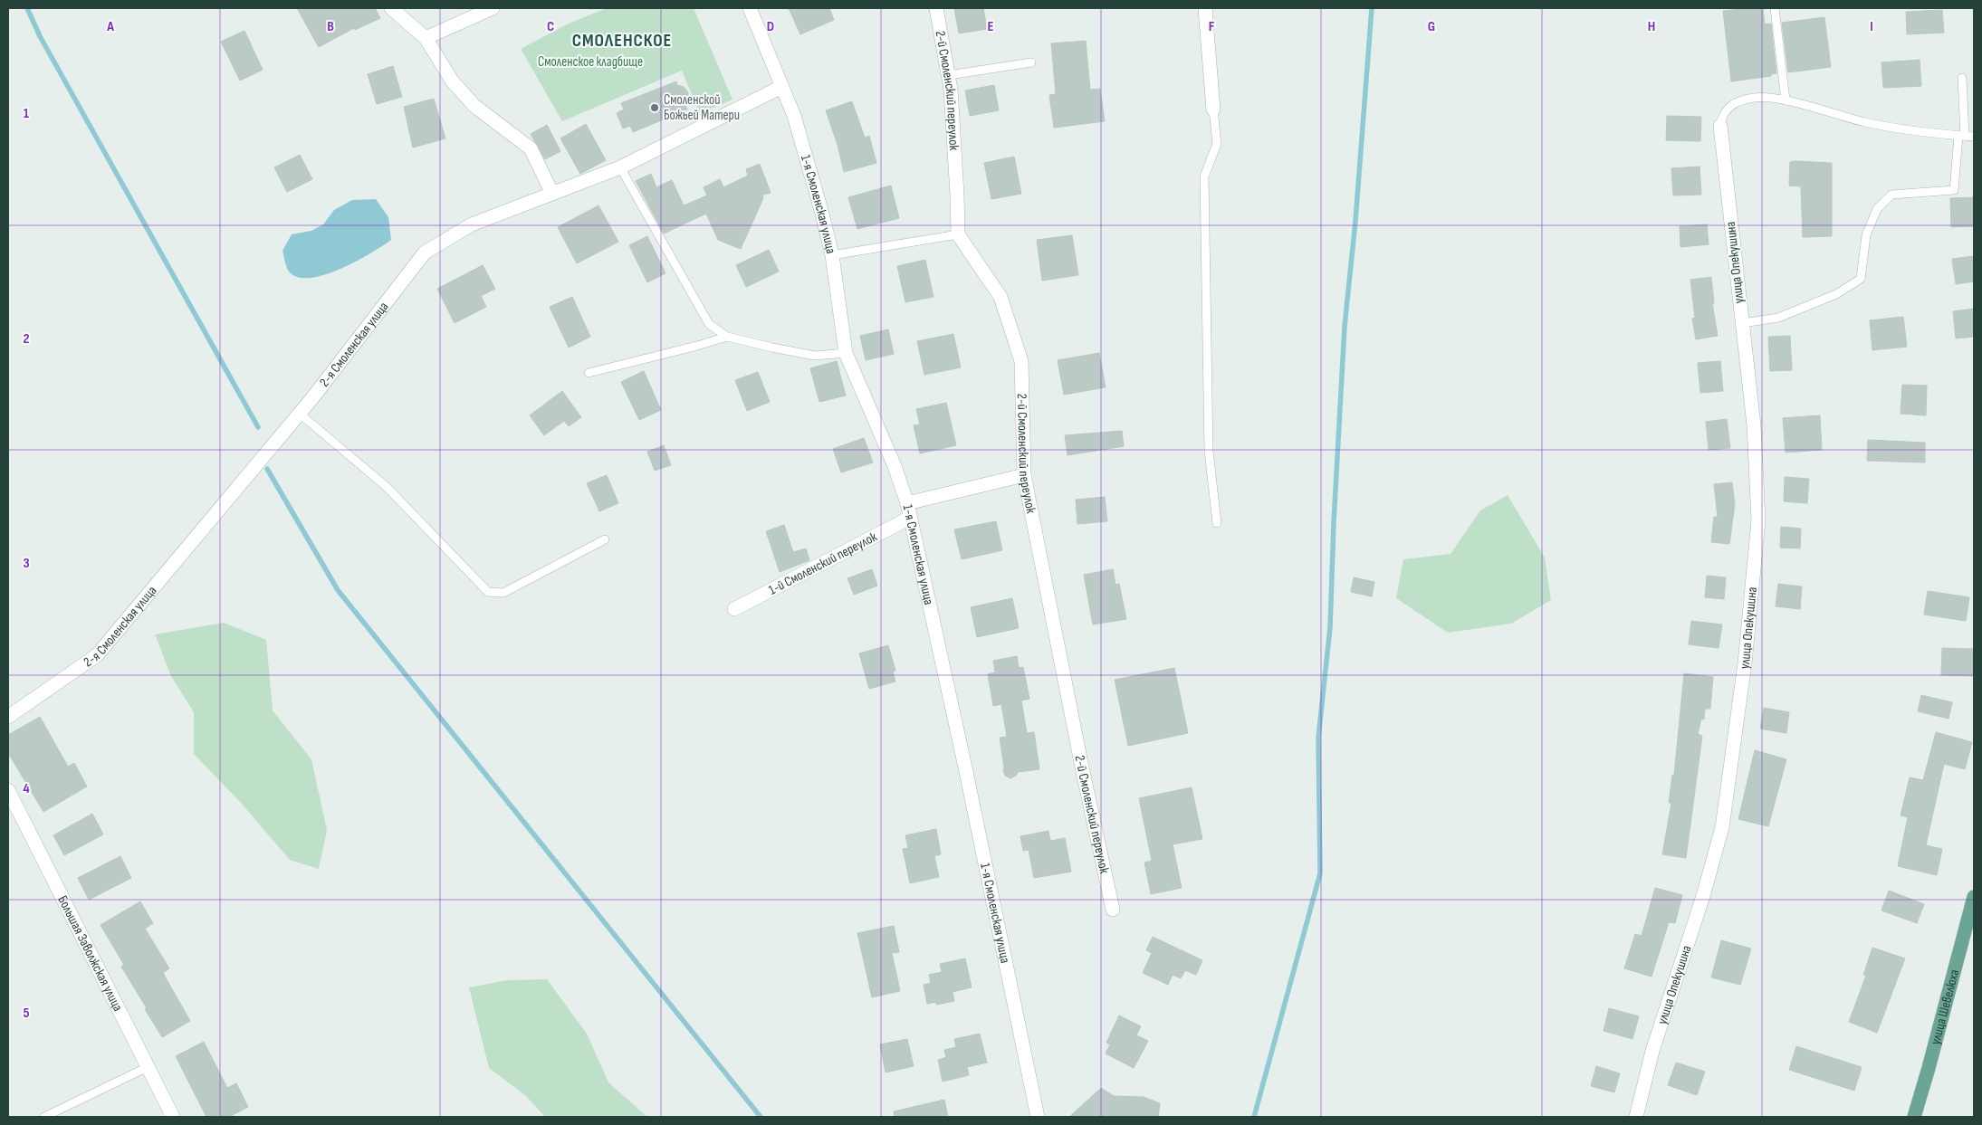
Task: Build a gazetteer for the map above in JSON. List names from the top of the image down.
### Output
{
  "streets": {
    "main road": ["улица Шевелюха"],
    "street": [
      "2-й Смоленский переулок",
      "1-я Смоленская улица",
      "улица Опекушина",
      "2-я Смоленская улица",
      "1-й Смоленский переулок",
      "Большая Заволжская улица"
    ]
  },
  "crossings": [
    ["1-я Смоленская улица", "2-я Смоленская улица"],
    ["1-я Смоленская улица", "1-й Смоленский переулок"]
  ],
  "districts": ["СМОЛЕНСКОЕ"],
  "parks": ["Смоленское кладбище"],
  "places": ["Смоленской Божьей Матери"],
  "grid": {
    "columns": [
      "A",
      "B",
      "C",
      "D",
      "E",
      "F",
      "G",
      "H",
      "I"
    ],
    "rows": [
      "1",
      "2",
      "3",
      "4",
      "5"
    ]
  }
}
